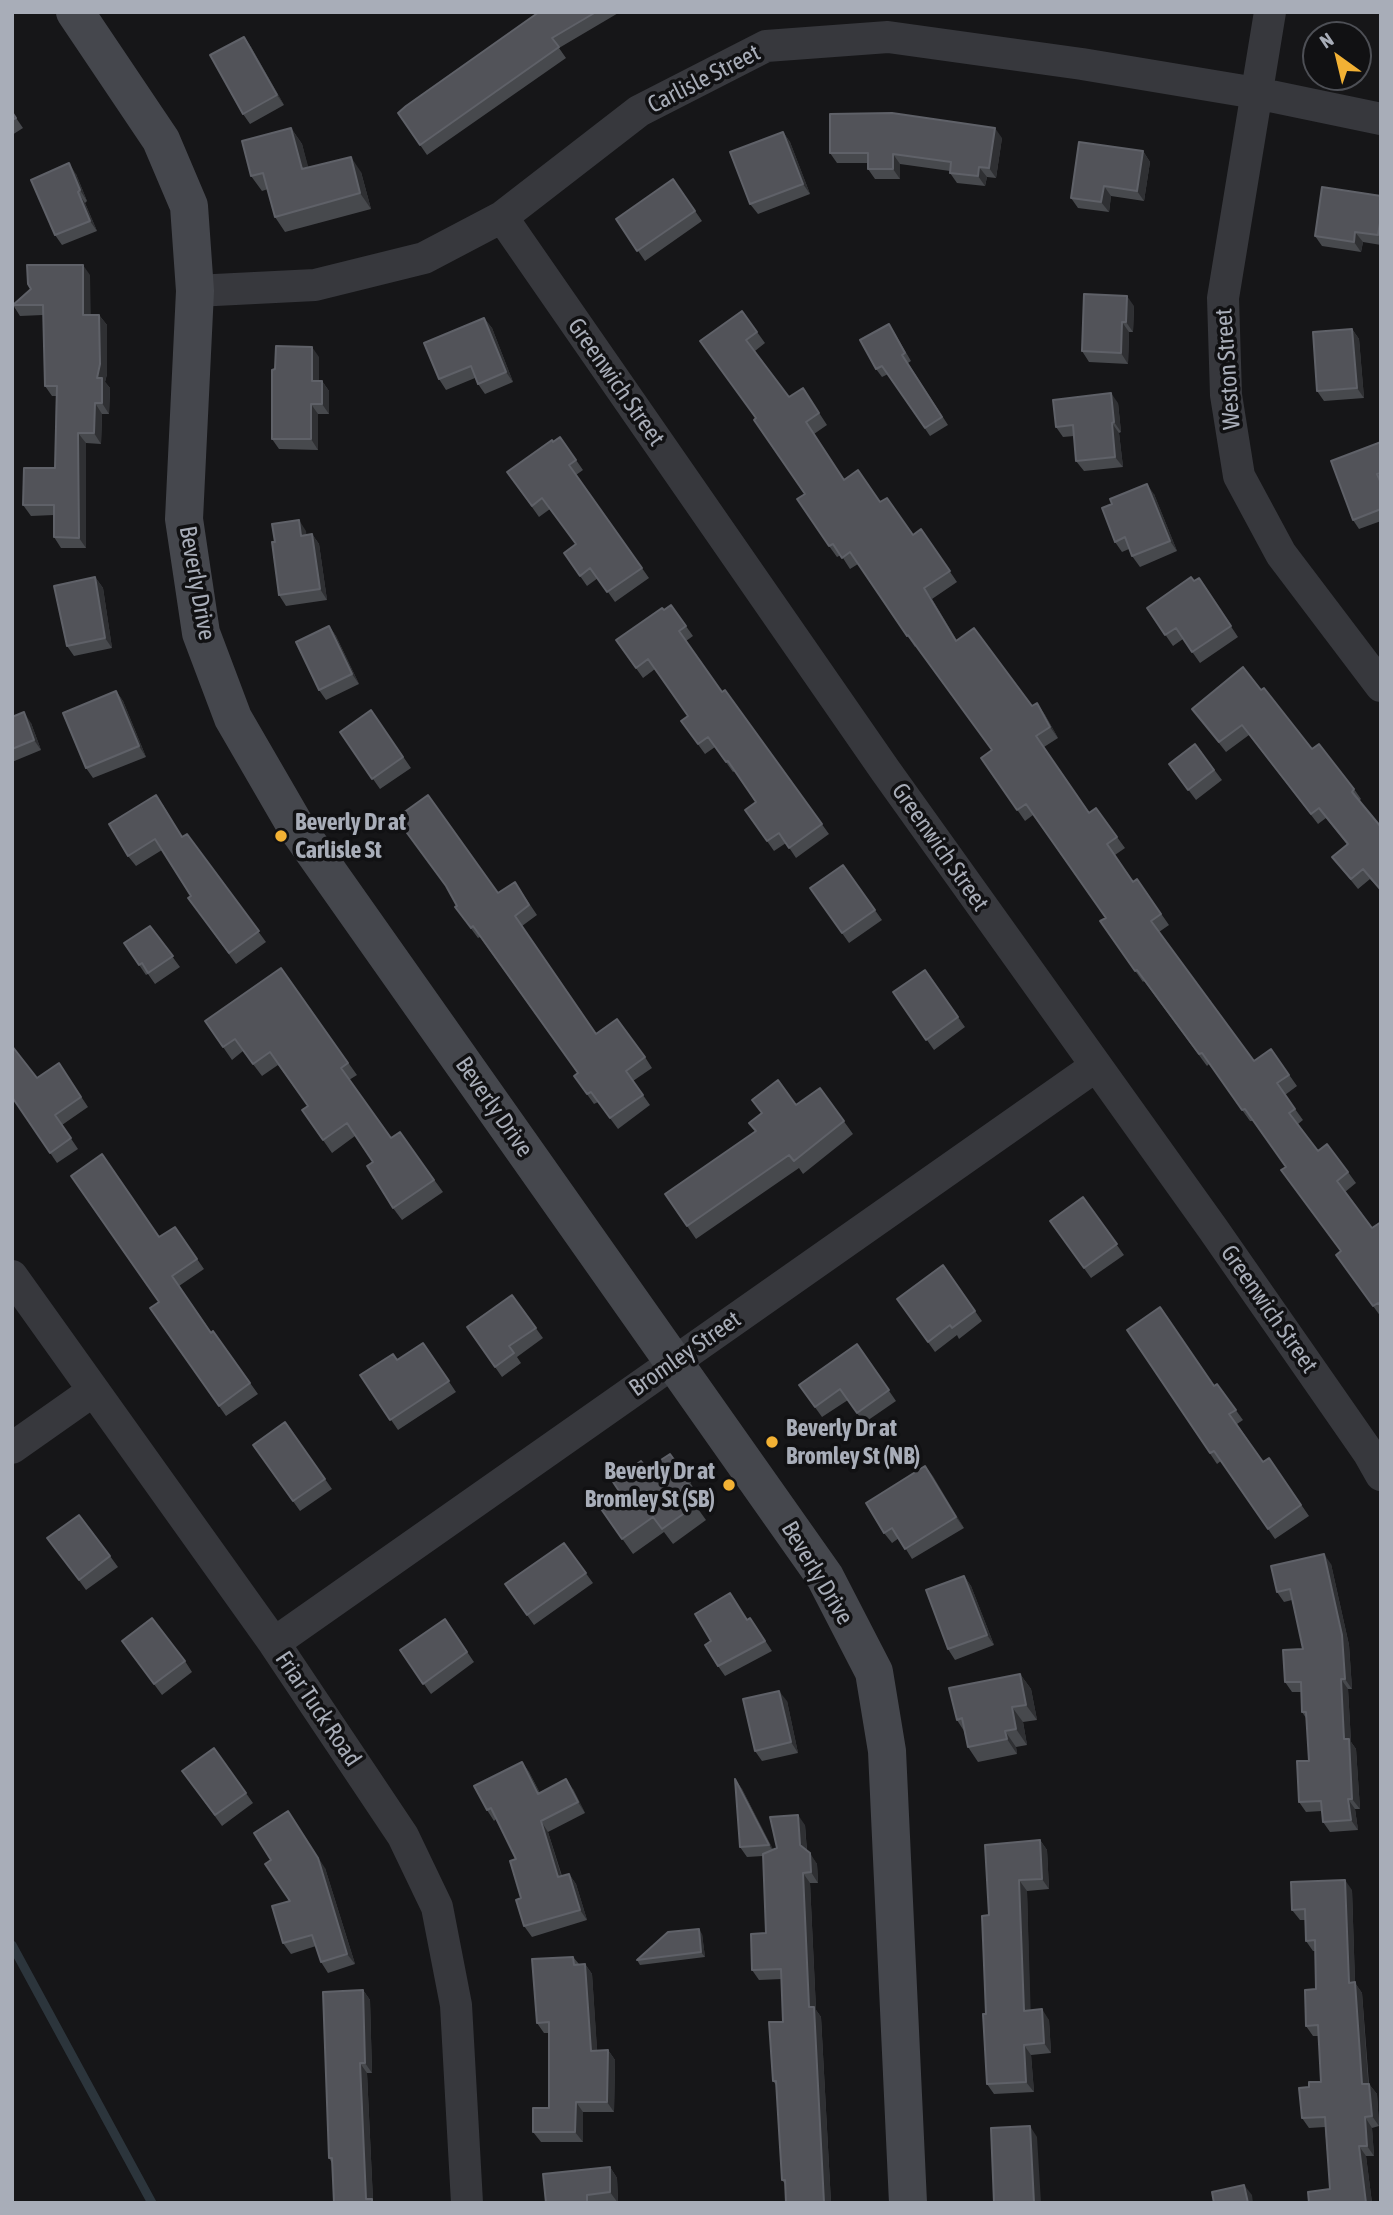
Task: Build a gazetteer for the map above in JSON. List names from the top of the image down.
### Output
{
  "streets": {
    "street": [
      "Carlisle Street",
      "Weston Street",
      "Greenwich Street",
      "Beverly Drive",
      "Bromley Street",
      "Friar Tuck Road"
    ]
  },
  "crossings": [
    ["Carlisle Street", "Weston Street"],
    ["Carlisle Street", "Greenwich Street"],
    ["Carlisle Street", "Beverly Drive"],
    ["Greenwich Street", "Bromley Street"],
    ["Beverly Drive", "Bromley Street"],
    ["Bromley Street", "Friar Tuck Road"]
  ],
  "places": ["Beverly Dr at Carlisle St", "Beverly Dr at Bromley St (NB)", "Beverly Dr at Bromley St (SB)"],
  "north": "top left"
}
